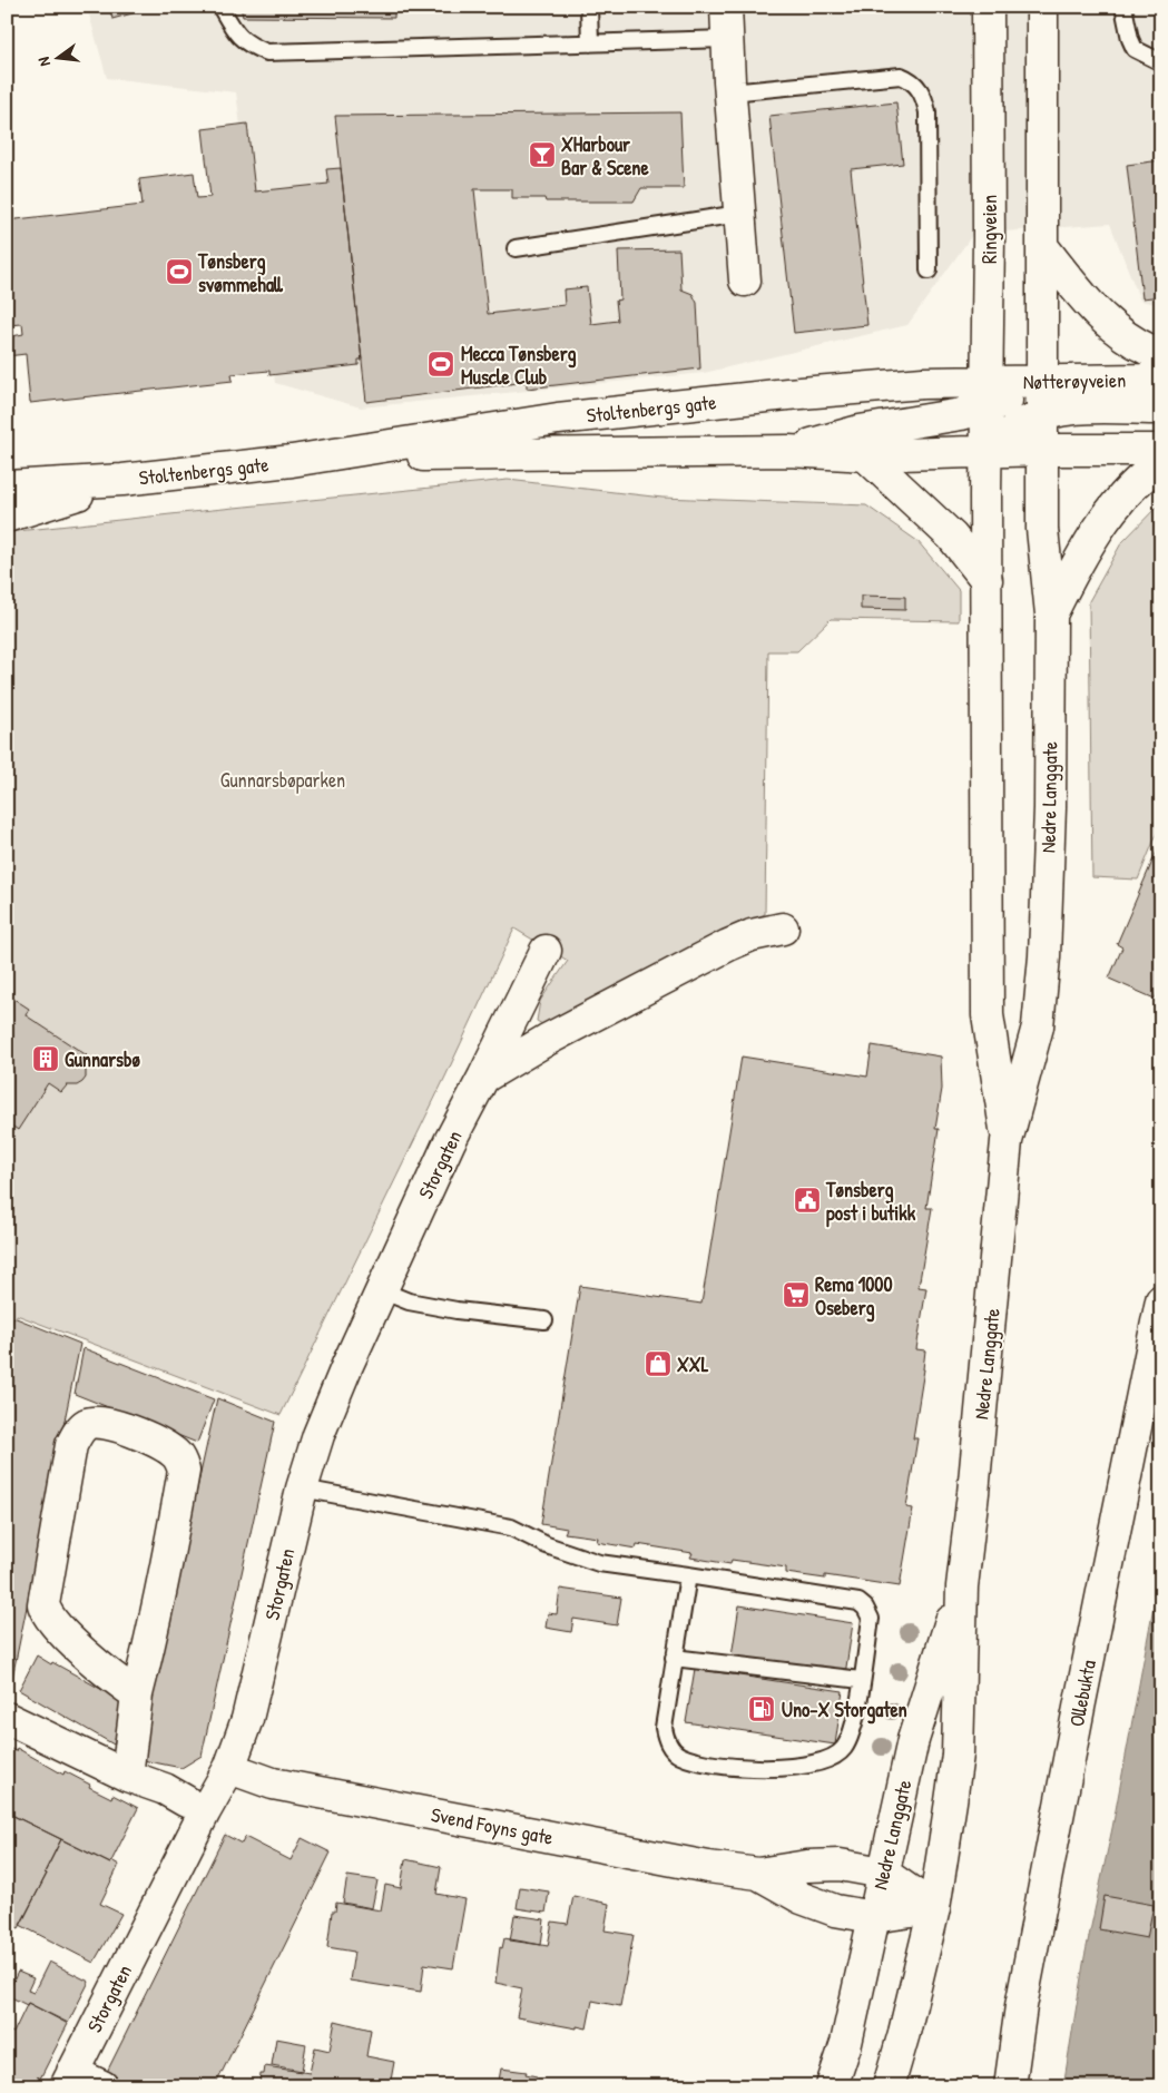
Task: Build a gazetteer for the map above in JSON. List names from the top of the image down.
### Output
{
  "streets": {
    "main road": [
      "Ringveien",
      "Nøtterøyveien",
      "Stoltenbergs gate",
      "Nedre Langgate",
      "Storgaten",
      "Ollebukta",
      "Svend Foyns gate"
    ]
  },
  "crossings": [
    ["Ringveien", "Nøtterøyveien"],
    ["Ringveien", "Stoltenbergs gate"],
    ["Ringveien", "Nedre Langgate"],
    ["Nøtterøyveien", "Stoltenbergs gate"],
    ["Nøtterøyveien", "Nedre Langgate"],
    ["Stoltenbergs gate", "Nedre Langgate"],
    ["Nedre Langgate", "Svend Foyns gate"],
    ["Storgaten", "Svend Foyns gate"]
  ],
  "parks": ["Gunnarsbøparken"],
  "places": {
    "bar": ["XHarbour Bar & Scene"],
    "sports": ["Tønsberg svømmehall", "Mecca Tønsberg Muscle Club"],
    "building": ["Gunnarsbø"],
    "public building": ["Tønsberg post i butikk"],
    "supermarket": ["Rema 1000 Oseberg"],
    "shop": ["XXL"],
    "fuel station": ["Uno-X Storgaten"]
  },
  "north": "left"
}
